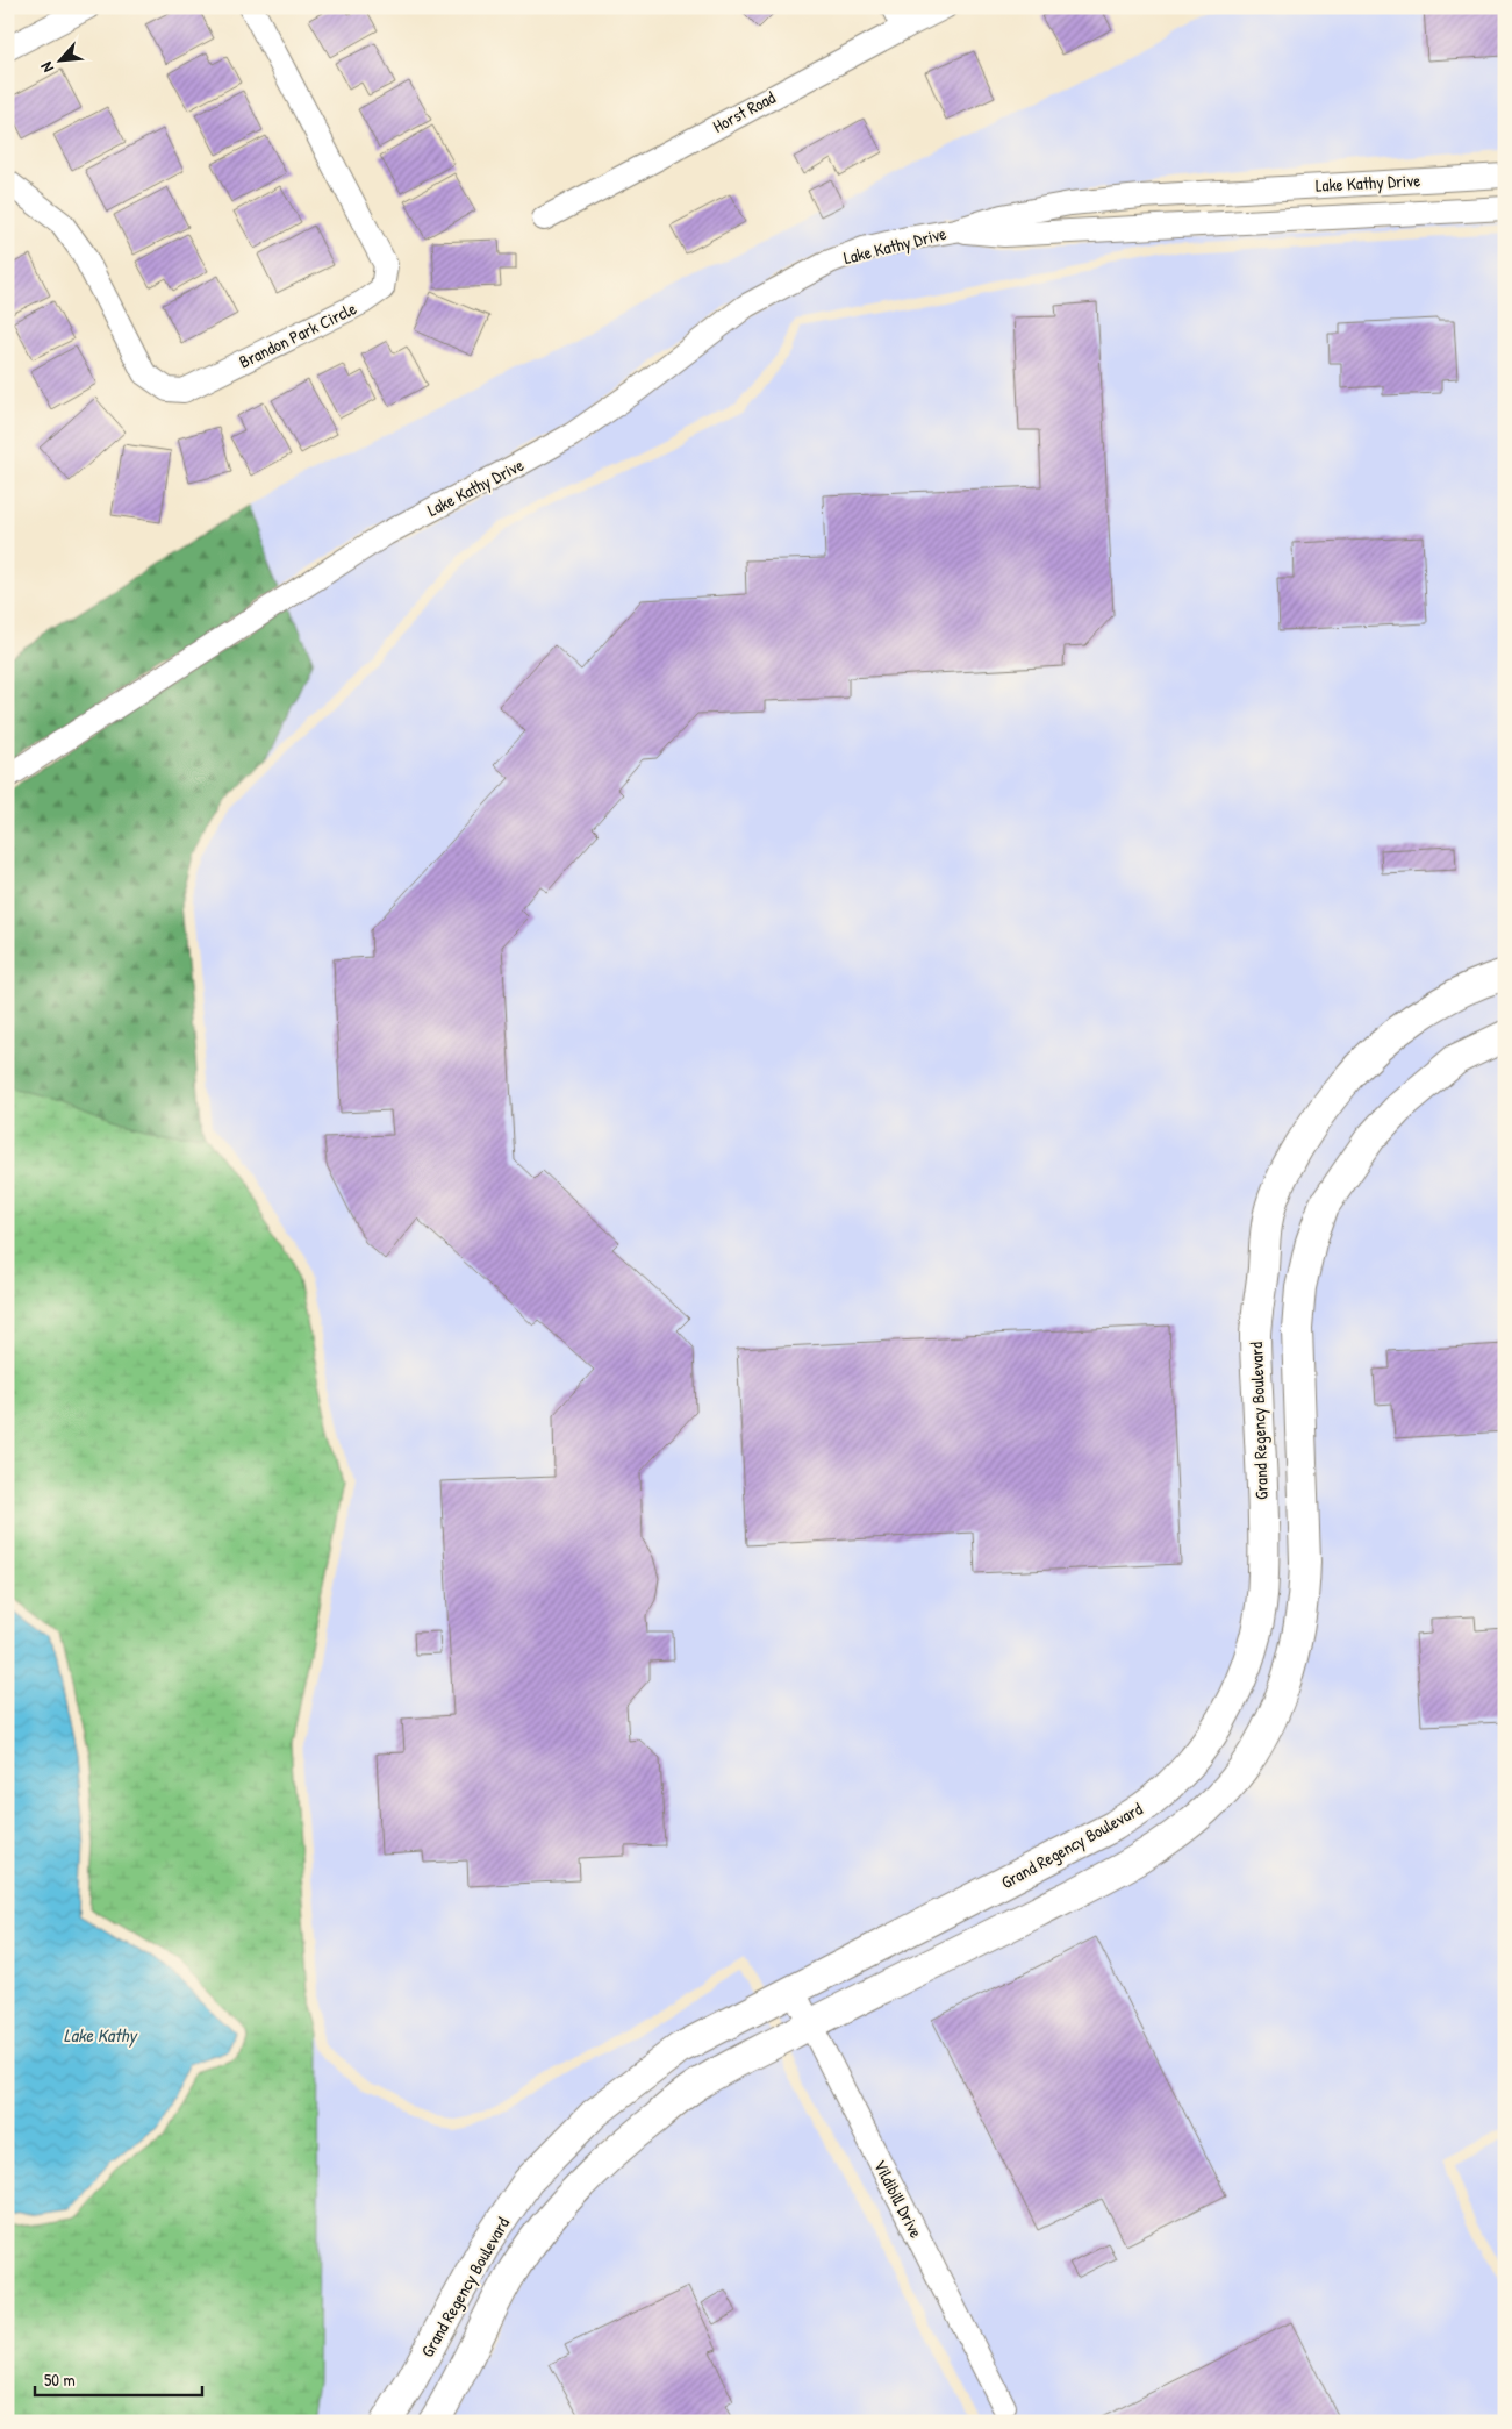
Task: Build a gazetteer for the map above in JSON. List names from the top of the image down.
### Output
{
  "streets": {
    "street": [
      "Horst Road",
      "Lake Kathy Drive",
      "Brandon Park Circle",
      "Grand Regency Boulevard",
      "Vildibill Drive"
    ]
  },
  "crossings": [
    ["Grand Regency Boulevard", "Vildibill Drive"]
  ],
  "water": ["Lake Kathy"],
  "scale_bar": "50 m",
  "north": "bottom left"
}
